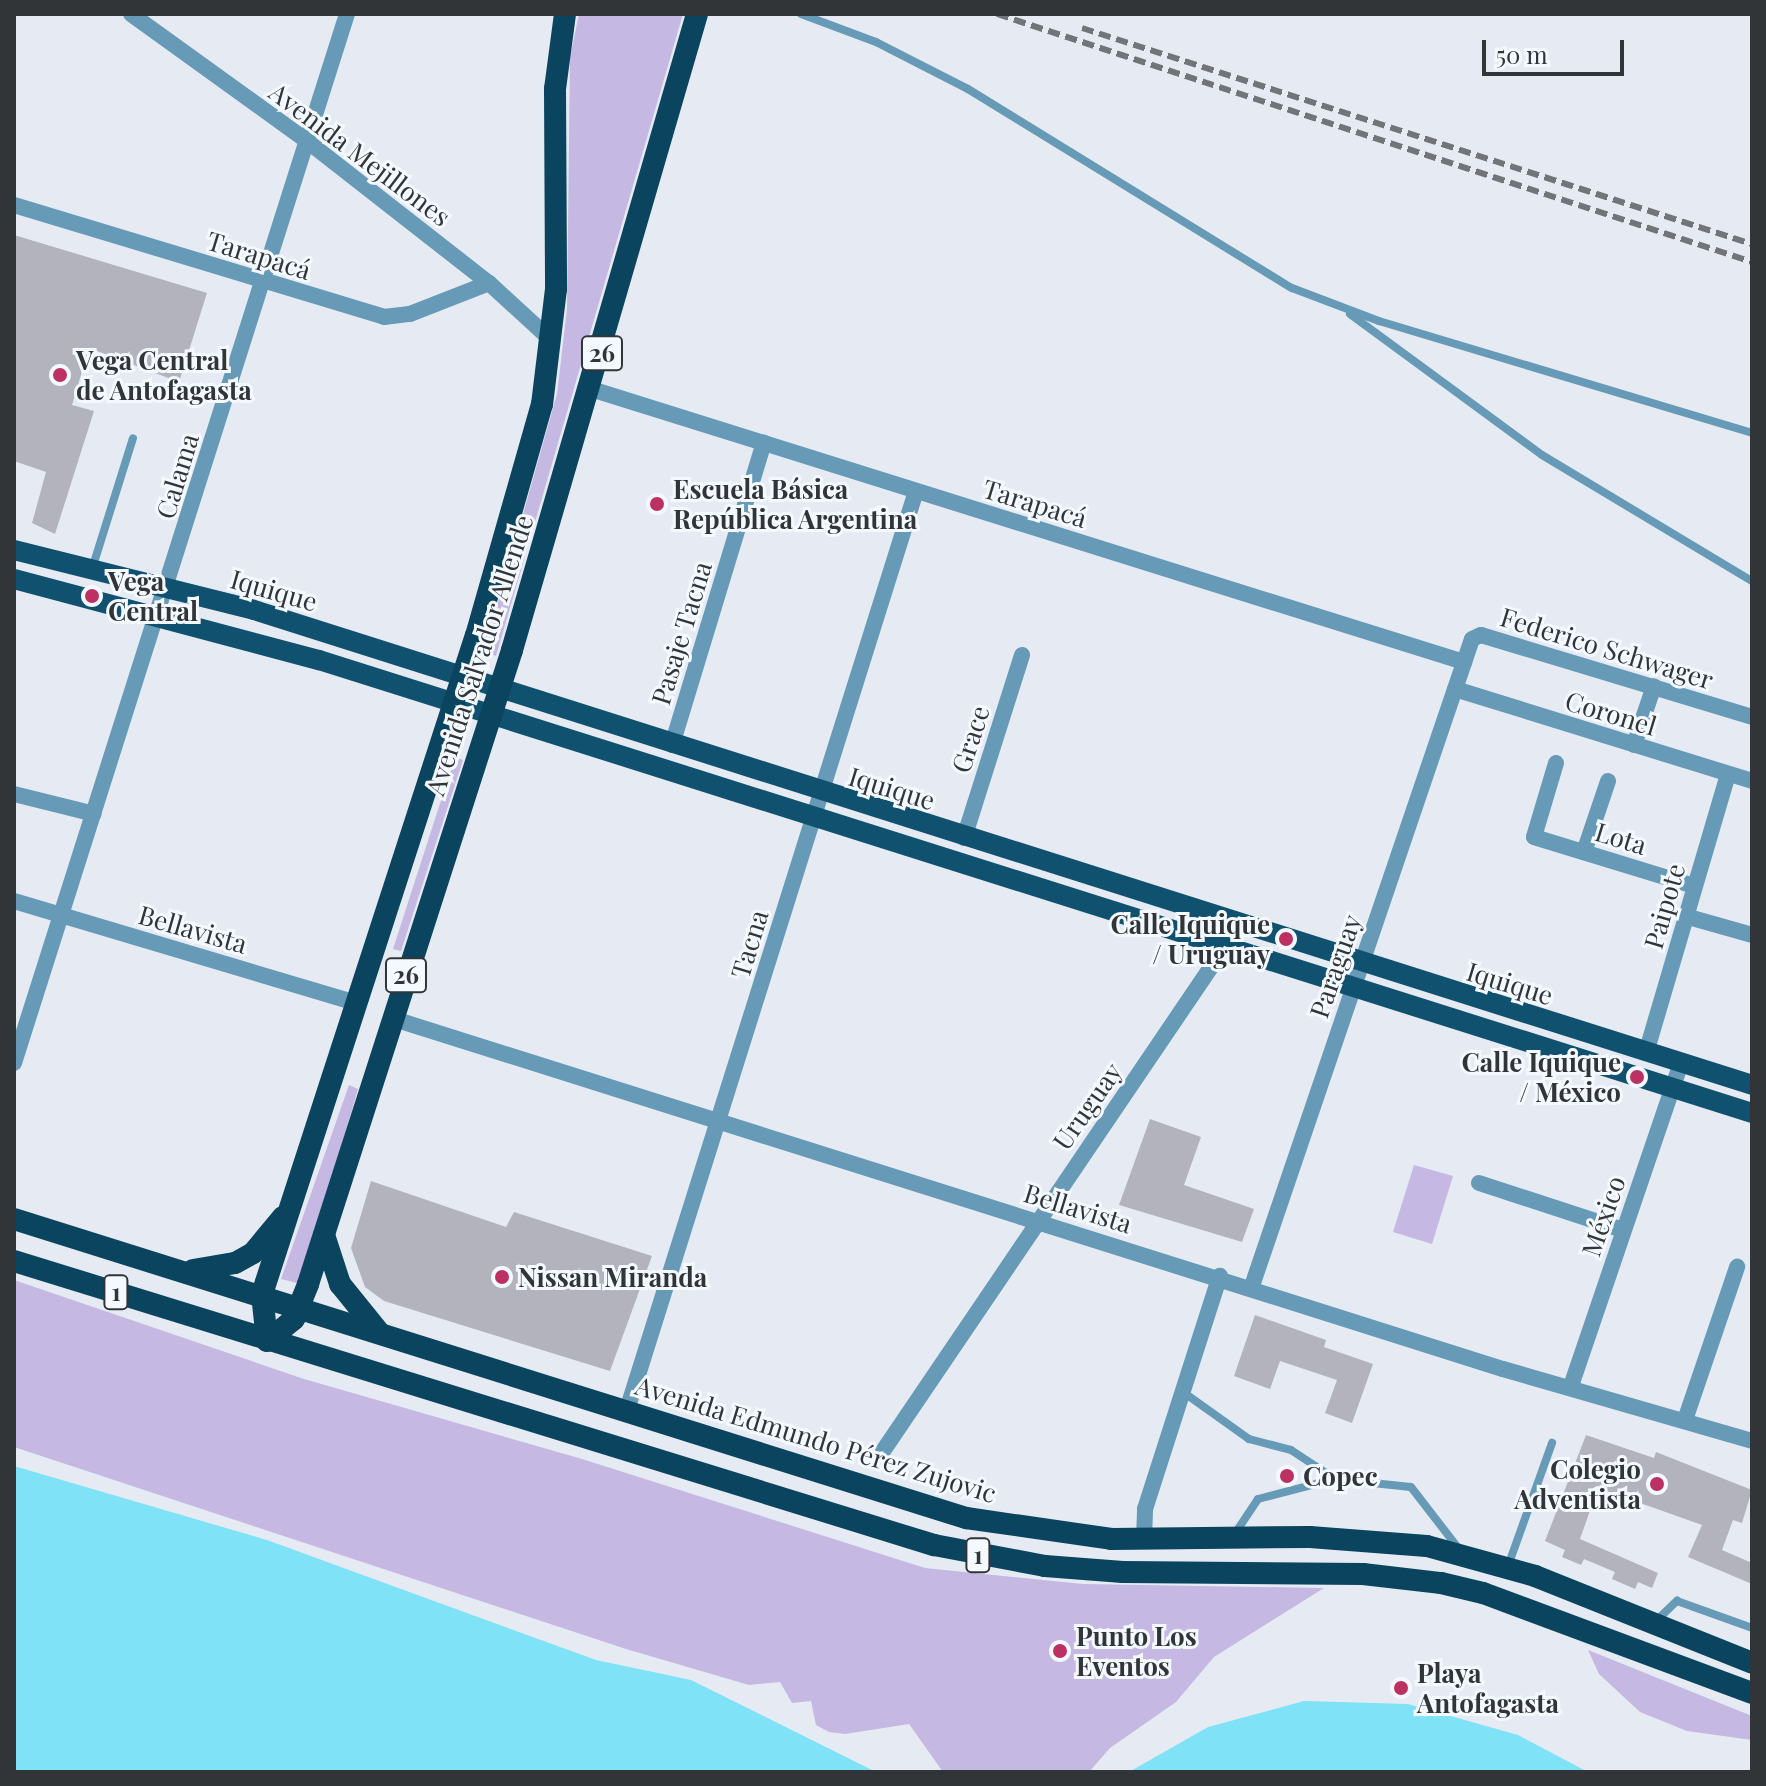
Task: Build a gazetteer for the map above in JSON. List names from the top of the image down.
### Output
{
  "streets": {
    "highway": [
      "26",
      "Avenida Salvador Allende",
      "1",
      "Avenida Edmundo Pérez Zujovic"
    ],
    "main road": ["Iquique"],
    "street": [
      "Avenida Mejillones",
      "Tarapacá",
      "Calama",
      "Pasaje Tacna",
      "Federico Schwager",
      "Coronel",
      "Grace",
      "Lota",
      "Paipote",
      "Bellavista",
      "Tacna",
      "Paraguay",
      "Uruguay",
      "México"
    ]
  },
  "crossings": [
    ["Avenida Mejillones", "Tarapacá"],
    ["Avenida Mejillones", "Calama"],
    ["Avenida Mejillones", "Avenida Salvador Allende"],
    ["Tarapacá", "Calama"],
    ["Tarapacá", "Pasaje Tacna"],
    ["Tarapacá", "Federico Schwager"],
    ["Tarapacá", "Avenida Salvador Allende"],
    ["Tarapacá", "Tacna"],
    ["Tarapacá", "Paraguay"],
    ["Calama", "Iquique"],
    ["Calama", "Bellavista"],
    ["Iquique", "Pasaje Tacna"],
    ["Iquique", "Avenida Salvador Allende"],
    ["Iquique", "Grace"],
    ["Iquique", "Paipote"],
    ["Iquique", "Tacna"],
    ["Iquique", "Paraguay"],
    ["Iquique", "Uruguay"],
    ["Iquique", "México"],
    ["Federico Schwager", "Paraguay"],
    ["Avenida Salvador Allende", "Bellavista"],
    ["Avenida Salvador Allende", "Avenida Edmundo Pérez Zujovic"],
    ["Coronel", "Paipote"],
    ["Coronel", "Paraguay"],
    ["Lota", "Paipote"],
    ["Bellavista", "Tacna"],
    ["Bellavista", "Paraguay"],
    ["Bellavista", "Uruguay"],
    ["Bellavista", "México"],
    ["Tacna", "Avenida Edmundo Pérez Zujovic"]
  ],
  "places": [
    "Vega Central de Antofagasta",
    "Escuela Básica República Argentina",
    "Vega Central",
    "Calle Iquique / Uruguay",
    "Calle Iquique / México",
    "Nissan Miranda",
    "Copec",
    "Colegio Adventista",
    "Punto Los Eventos",
    "Playa Antofagasta"
  ],
  "scale_bar": "50 m"
}
